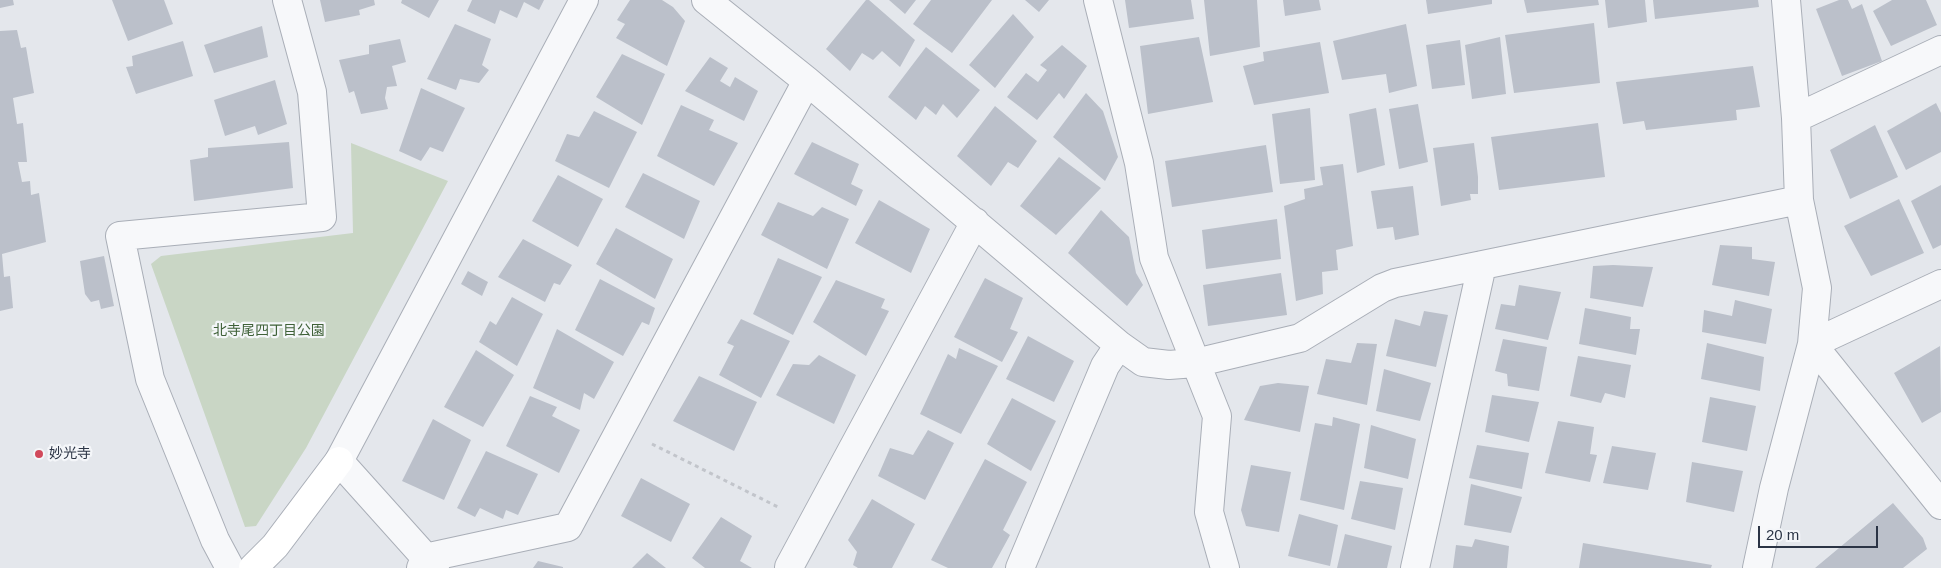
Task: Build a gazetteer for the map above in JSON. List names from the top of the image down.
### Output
{
  "parks": ["北寺尾四丁目公園"],
  "places": ["妙光寺"],
  "scale_bar": "20 m"
}
